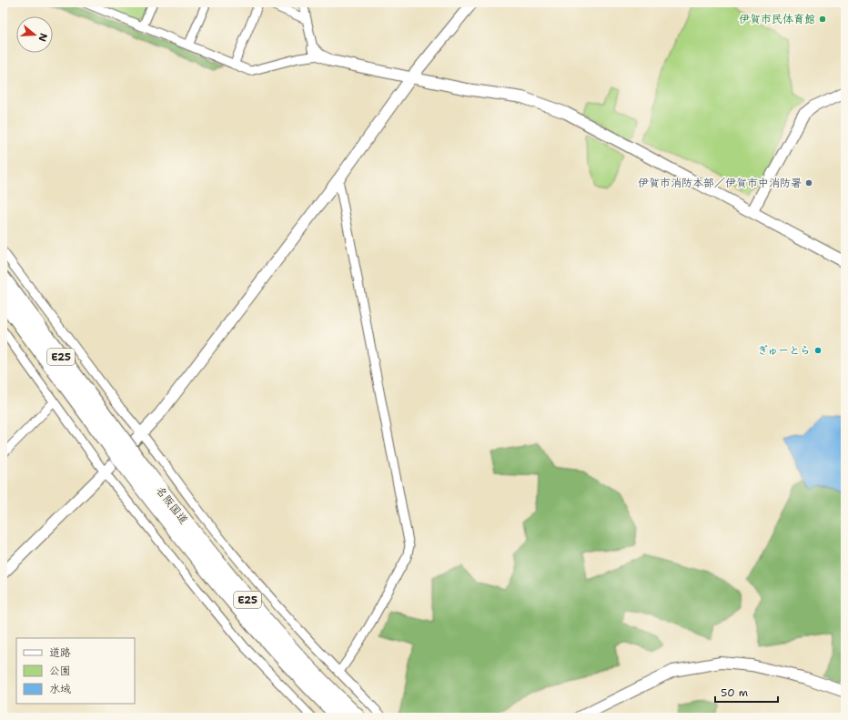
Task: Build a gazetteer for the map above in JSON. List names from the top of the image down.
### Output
{
  "streets": {
    "highway": ["E25", "名阪国道"]
  },
  "places": ["伊賀市民体育館", "伊賀市消防本部／伊賀市中消防署", "ぎゅーとら"],
  "legend": ["道路", "公園", "水域"],
  "scale_bar": "50 m",
  "north": "right"
}
